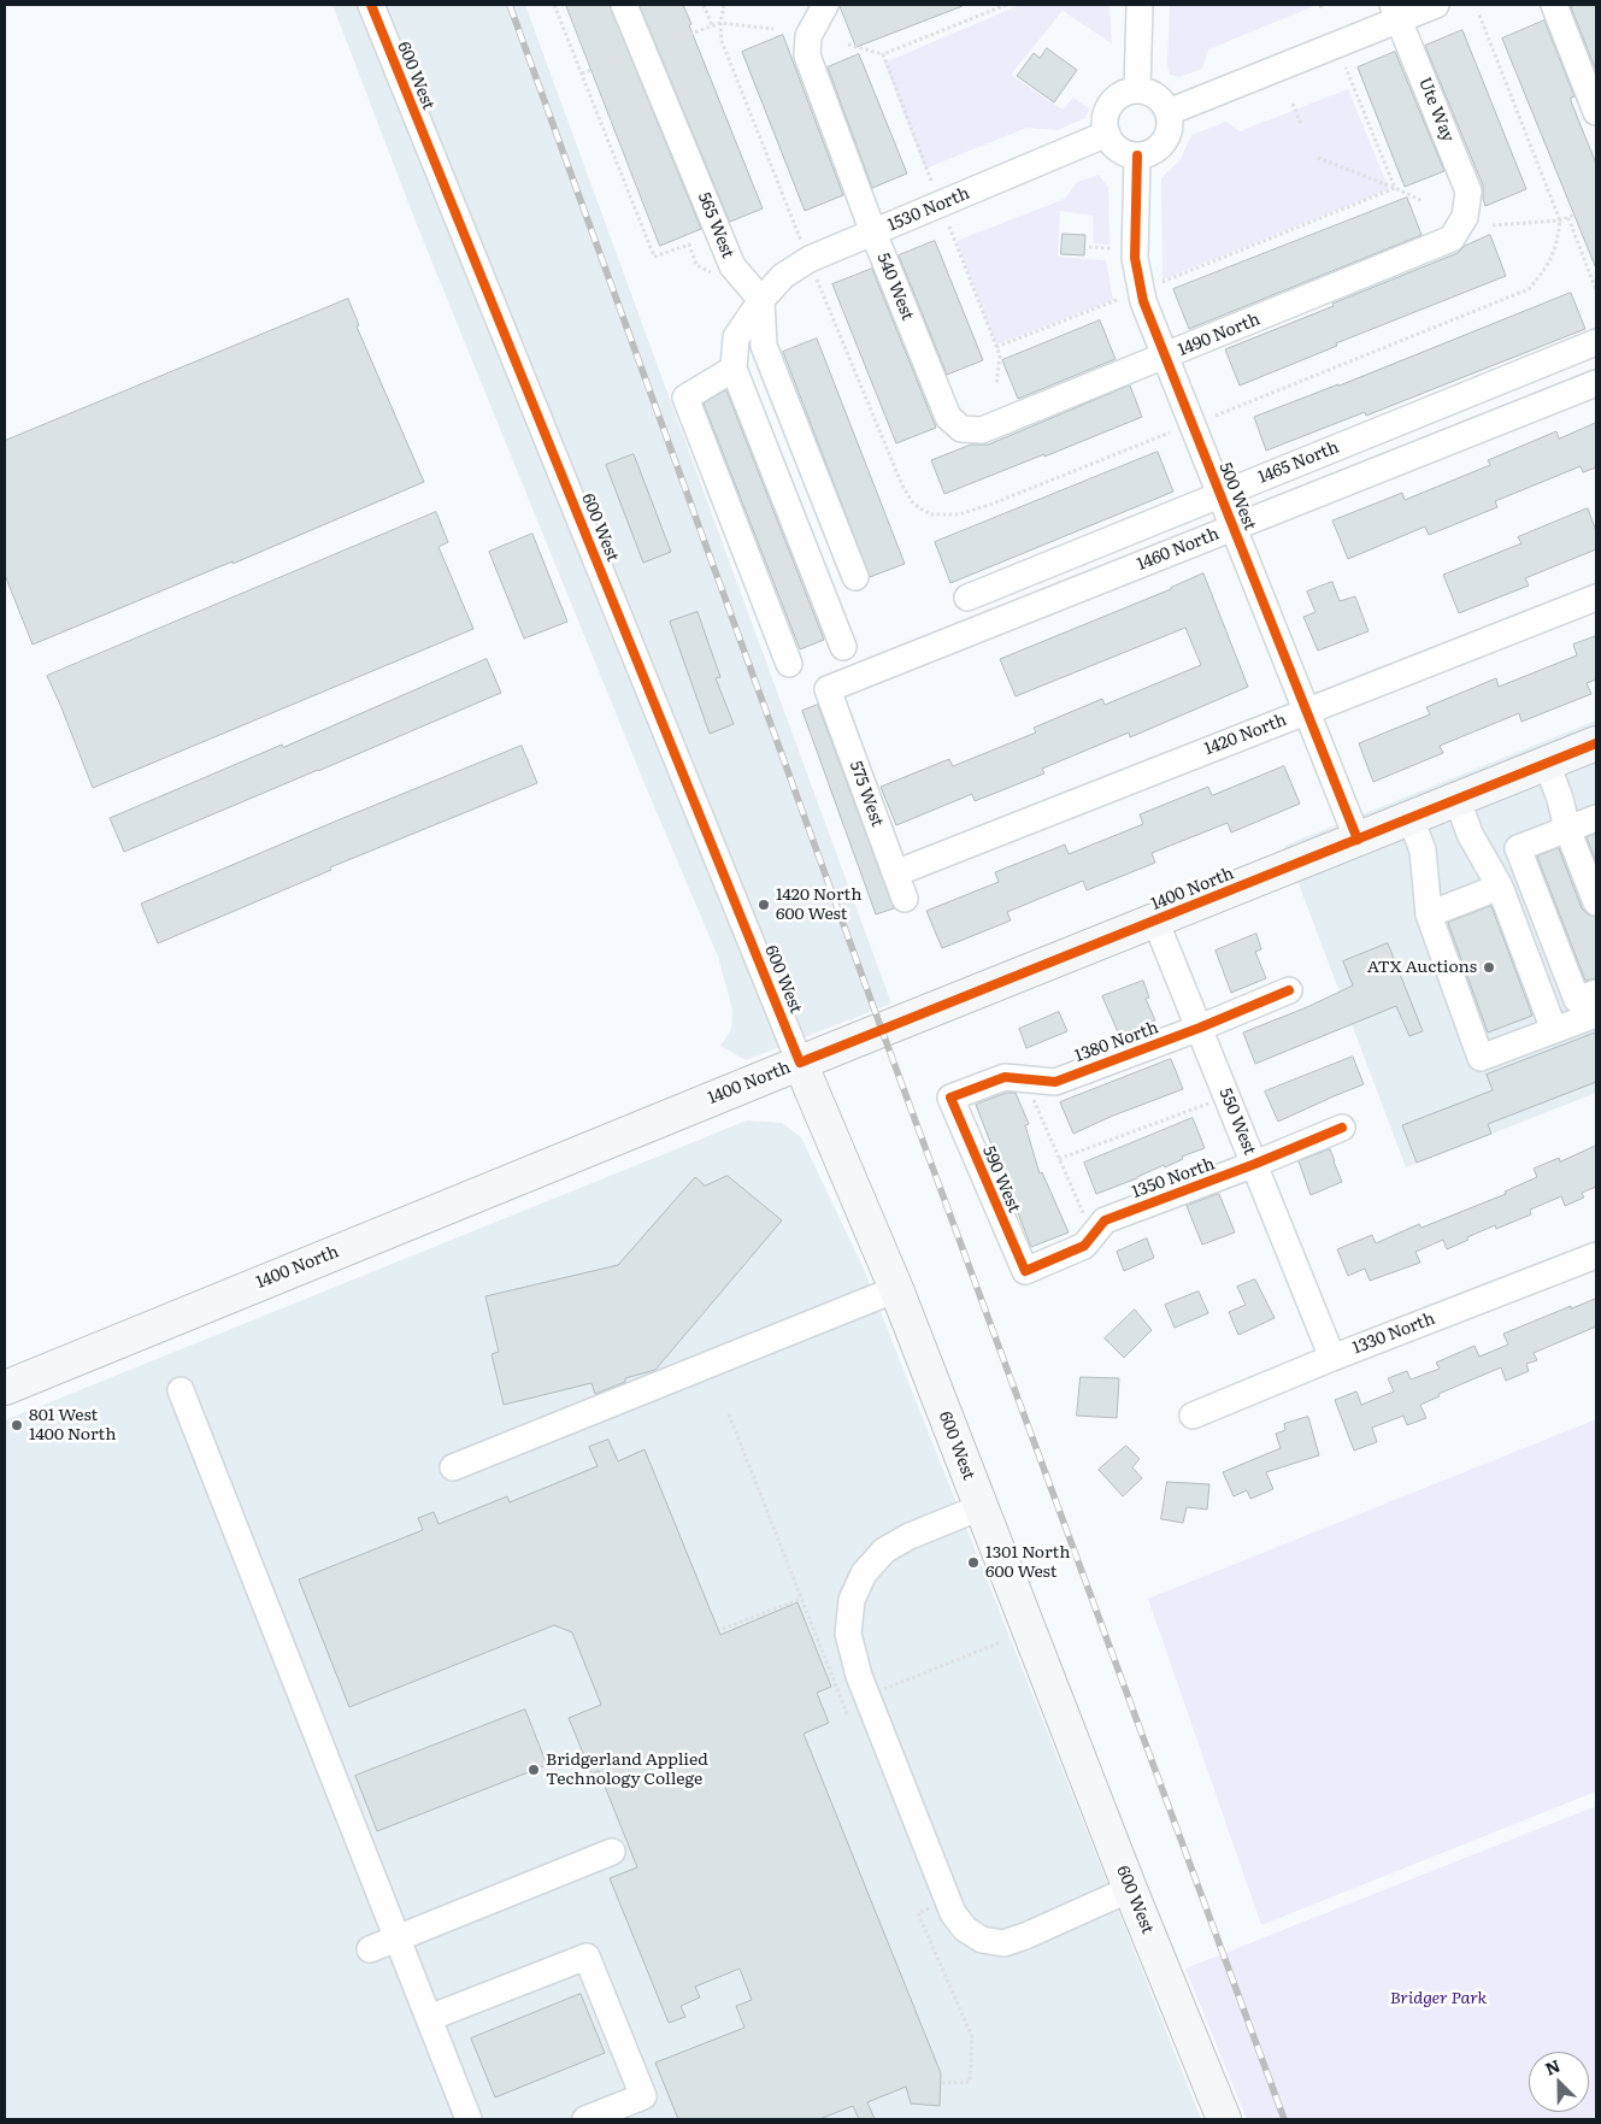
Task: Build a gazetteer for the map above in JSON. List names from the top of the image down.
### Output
{
  "streets": {
    "main road": ["600 West", "1400 North"],
    "street": [
      "Ute Way",
      "1530 North",
      "565 West",
      "540 West",
      "1490 North",
      "1465 North",
      "500 West",
      "1460 North",
      "1420 North",
      "575 West",
      "1380 North",
      "550 West",
      "1350 North",
      "590 West",
      "1330 North"
    ]
  },
  "crossings": [
    ["600 West", "1400 North"],
    ["Ute Way", "1490 North"],
    ["1530 North", "565 West"],
    ["1530 North", "540 West"],
    ["1530 North", "500 West"],
    ["540 West", "1490 North"],
    ["1490 North", "500 West"],
    ["1465 North", "500 West"],
    ["500 West", "1460 North"],
    ["500 West", "1420 North"],
    ["500 West", "1400 North"],
    ["1460 North", "575 West"],
    ["1420 North", "575 West"],
    ["1400 North", "550 West"],
    ["1380 North", "550 West"],
    ["1380 North", "590 West"],
    ["550 West", "1350 North"],
    ["550 West", "1330 North"],
    ["1350 North", "590 West"]
  ],
  "parks": ["Bridger Park"],
  "places": [
    "1420 North 600 West",
    "ATX Auctions",
    "801 West 1400 North",
    "1301 North 600 West",
    "Bridgerland Applied Technology College"
  ],
  "north": "top left"
}
